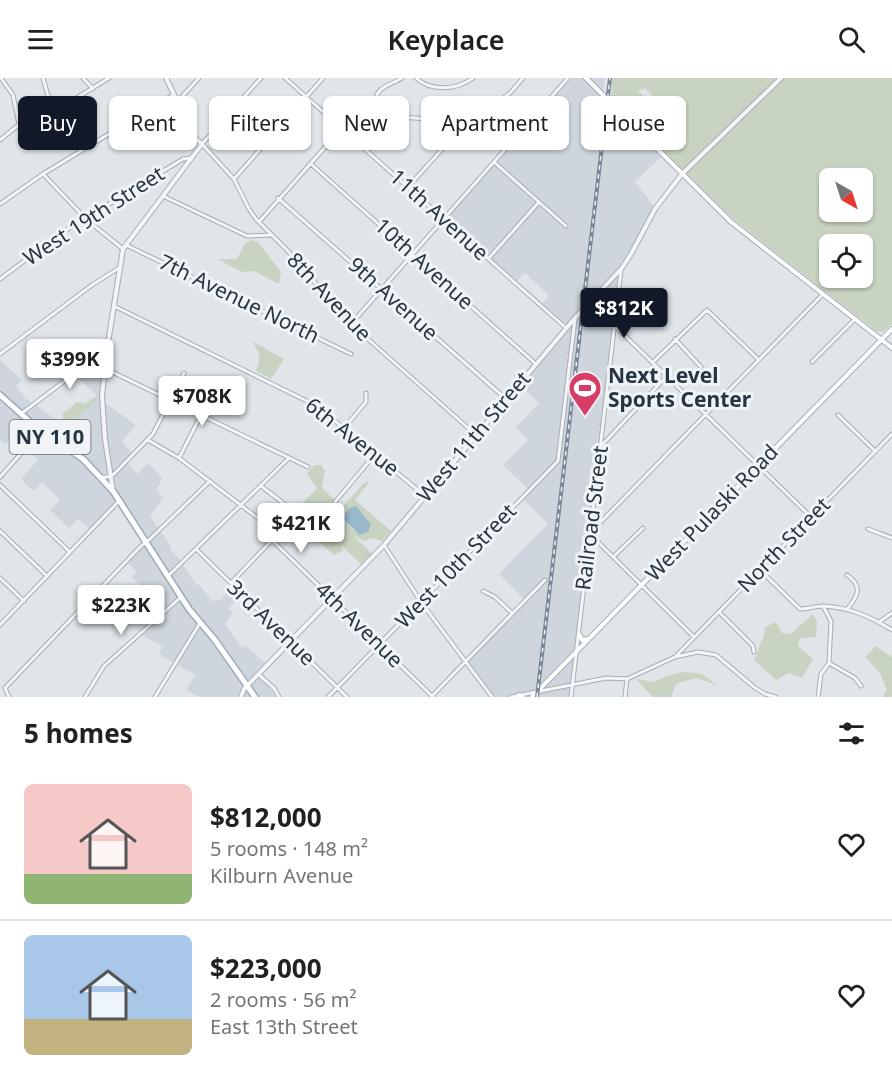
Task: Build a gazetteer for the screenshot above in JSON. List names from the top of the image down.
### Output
{
  "streets": {
    "main road": ["NY 110", "West Pulaski Road"],
    "street": [
      "11th Avenue",
      "West 19th Street",
      "10th Avenue",
      "8th Avenue",
      "7th Avenue North",
      "9th Avenue",
      "6th Avenue",
      "West 11th Street",
      "Railroad Street",
      "North Street",
      "West 10th Street",
      "3rd Avenue",
      "4th Avenue"
    ]
  },
  "crossings": [
    ["11th Avenue", "West 11th Street"],
    ["West 19th Street", "7th Avenue North"],
    ["10th Avenue", "West 11th Street"],
    ["8th Avenue", "West 11th Street"],
    ["9th Avenue", "West 11th Street"],
    ["NY 110", "West 11th Street"],
    ["6th Avenue", "West 11th Street"],
    ["West 11th Street", "Railroad Street"],
    ["West 11th Street", "West 10th Street"],
    ["West 11th Street", "3rd Avenue"],
    ["West 11th Street", "4th Avenue"],
    ["West Pulaski Road", "Railroad Street"],
    ["West 10th Street", "3rd Avenue"],
    ["West 10th Street", "4th Avenue"]
  ],
  "places": {
    "sports": ["Next Level Sports Center"]
  },
  "north": "bottom right",
  "page": {
    "header": "Keyplace",
    "chip": [
      "Buy",
      "Rent",
      "Filters",
      "New",
      "Apartment",
      "House"
    ],
    "price": [
      "$812K",
      "$399K",
      "$708K",
      "$421K",
      "$223K"
    ],
    "heading": "5 homes",
    "list": [
      {
        "name": "$812,000",
        "note": "5 rooms · 148 m² · Kilburn Avenue"
      },
      {
        "name": "$223,000",
        "note": "2 rooms · 56 m² · East 13th Street"
      }
    ]
  }
}
